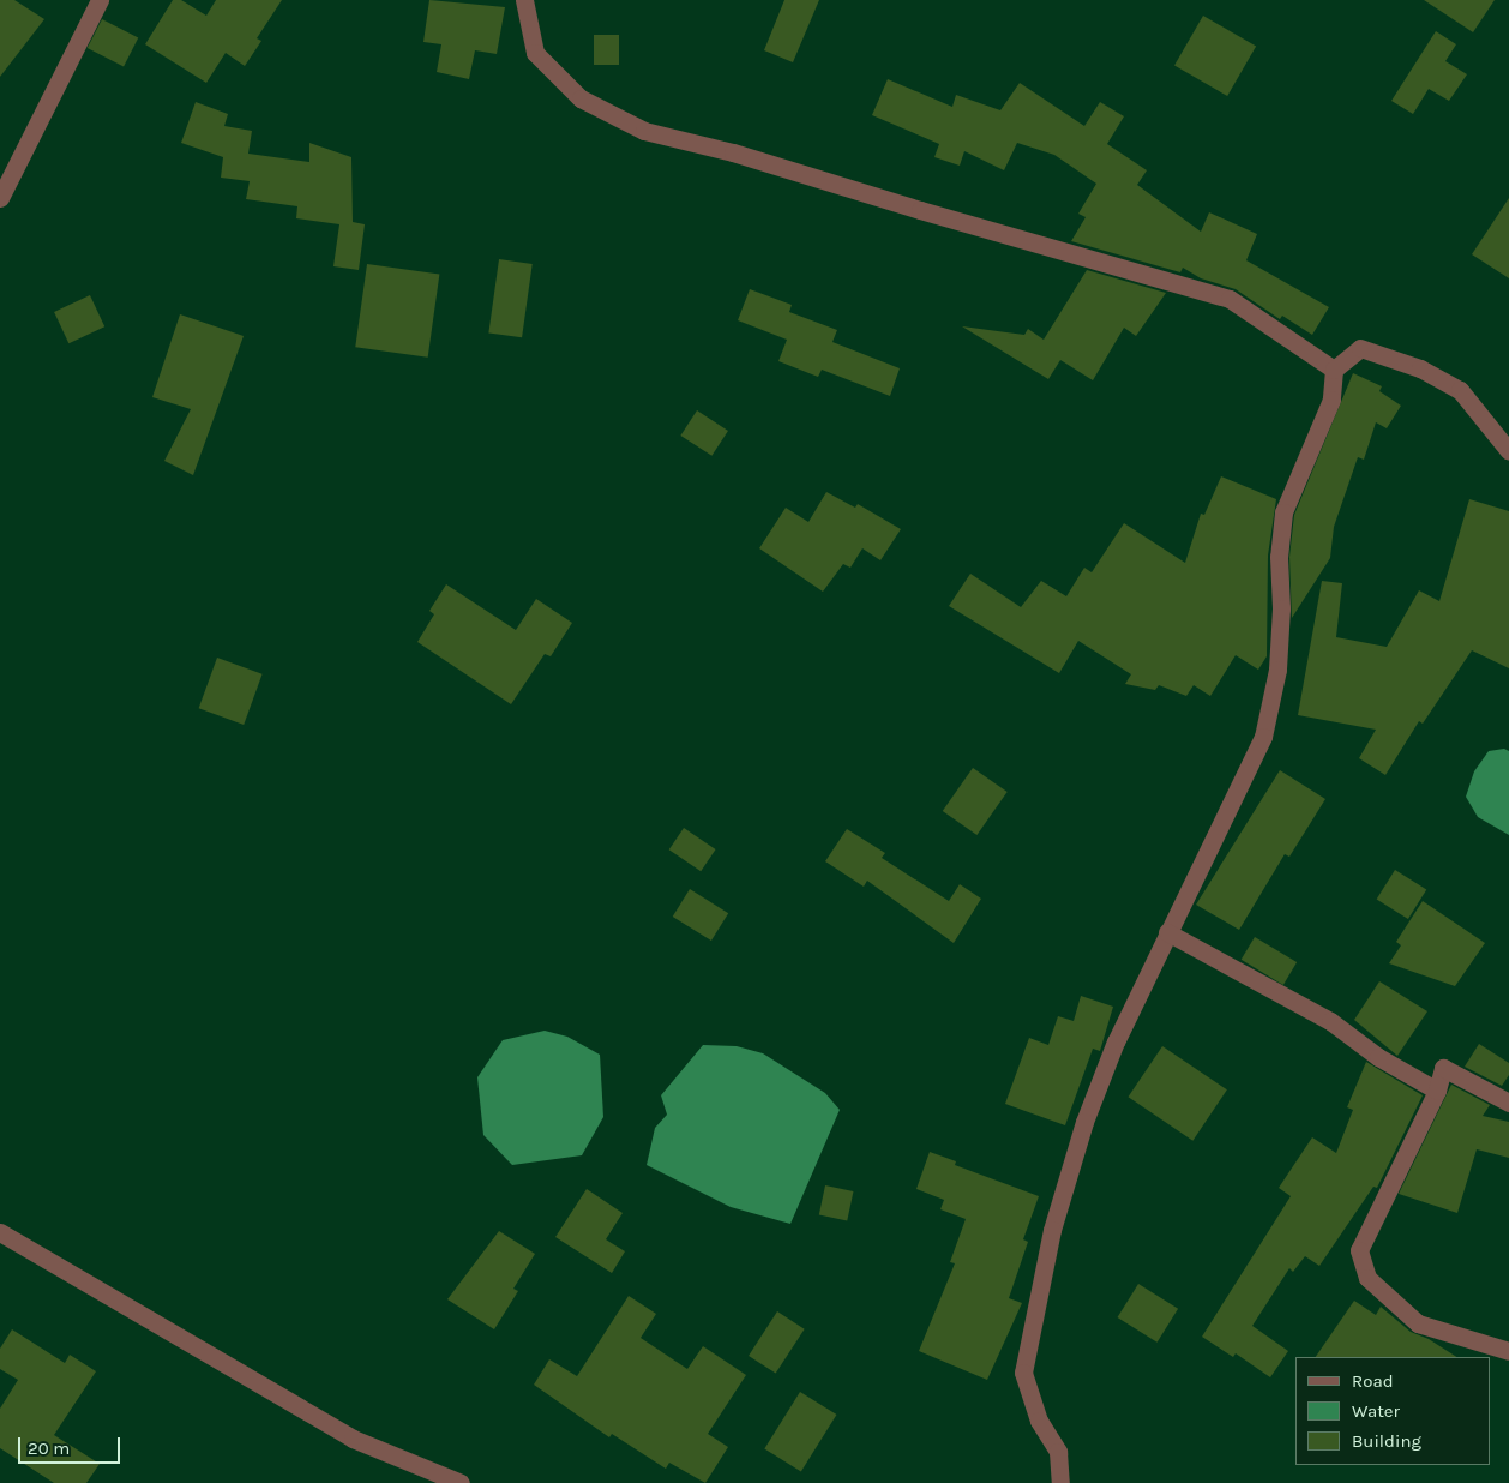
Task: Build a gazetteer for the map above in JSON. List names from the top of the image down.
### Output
{
  "legend": ["Road", "Water", "Building"],
  "scale_bar": "20 m"
}
